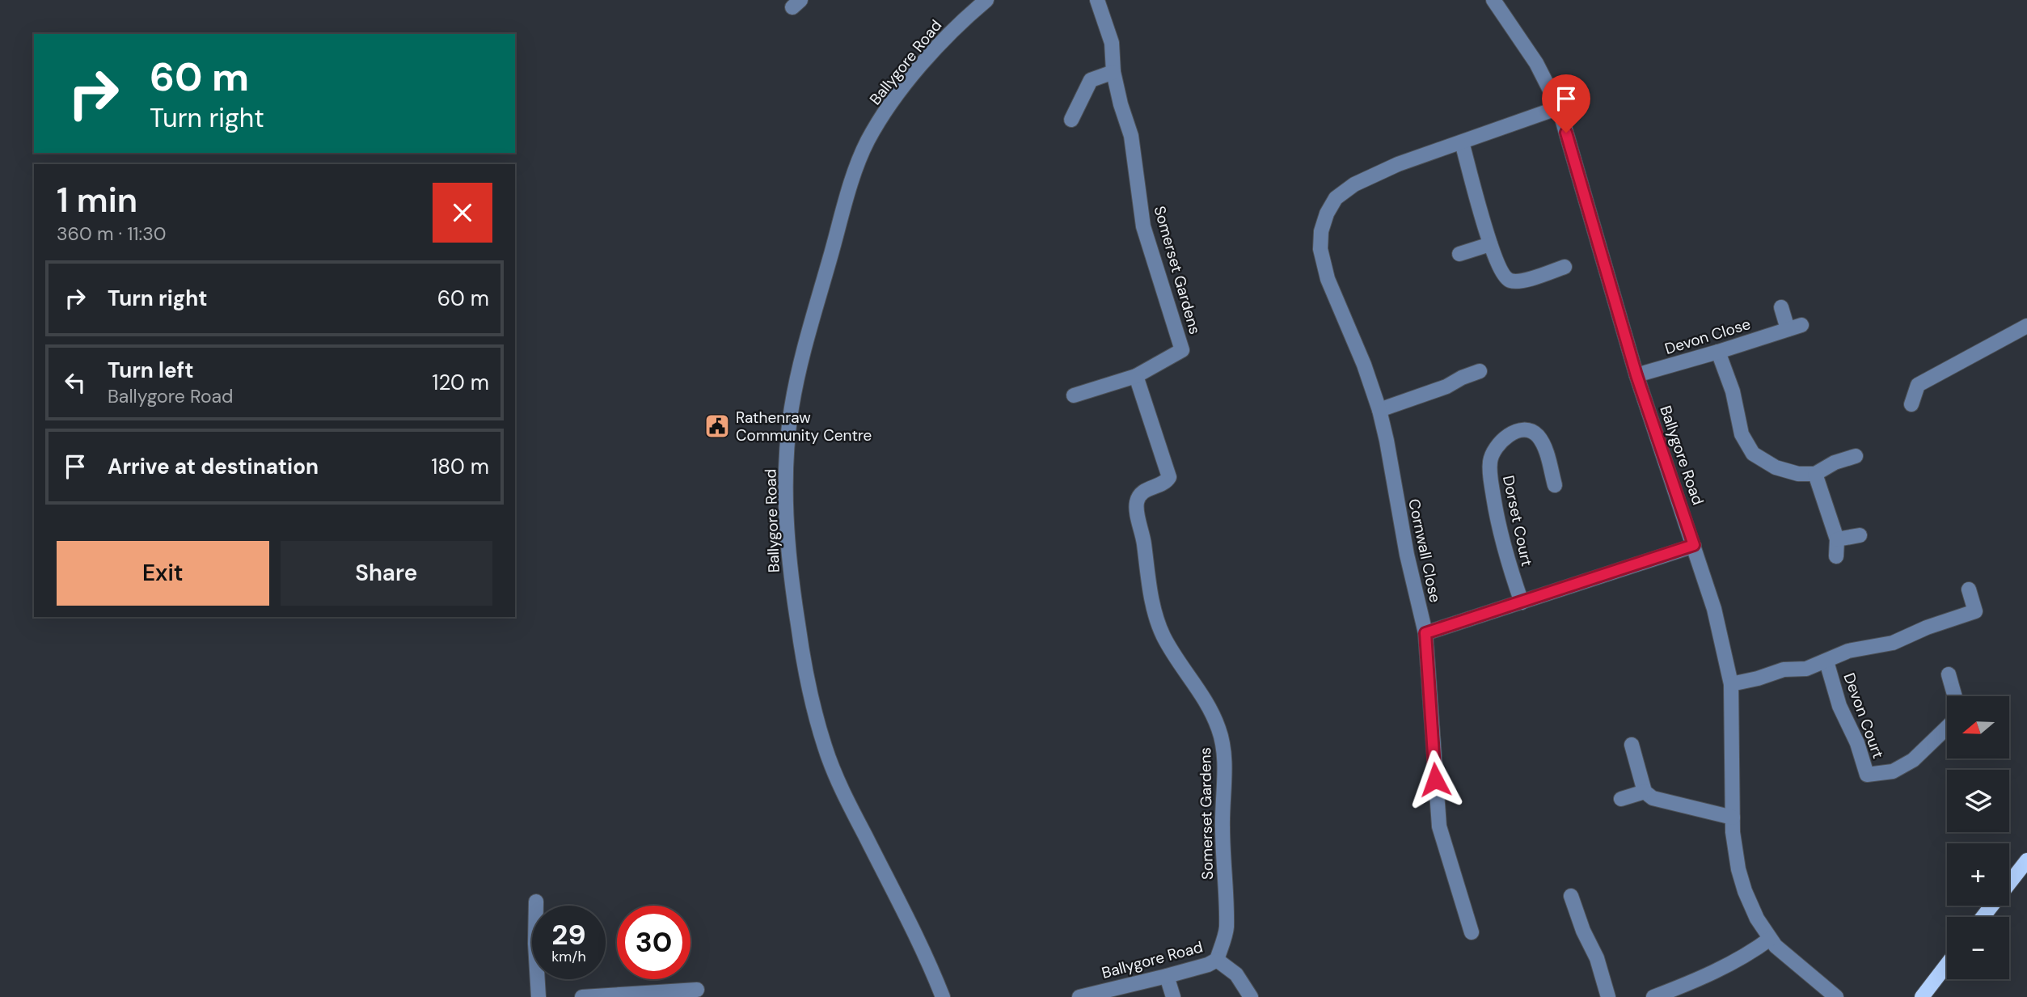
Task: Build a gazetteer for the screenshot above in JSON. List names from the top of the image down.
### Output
{
  "streets": {
    "street": [
      "Ballygore Road",
      "Somerset Gardens",
      "Devon Close",
      "Dorset Court",
      "Cornwall Close",
      "Devon Court"
    ]
  },
  "crossings": [
    ["Ballygore Road", "Somerset Gardens"],
    ["Ballygore Road", "Devon Close"],
    ["Ballygore Road", "Cornwall Close"],
    ["Ballygore Road", "Devon Court"]
  ],
  "places": {
    "public building": ["Rathenraw Community Centre"]
  },
  "north": "left",
  "page": {
    "turn": ["60 m", "Turn right"],
    "heading": ["1 min", "360 m · 11:30"],
    "list": [
      {
        "name": "Turn right",
        "value": "60 m"
      },
      {
        "name": "Turn left",
        "note": "Ballygore Road",
        "value": "120 m"
      },
      {
        "name": "Arrive at destination",
        "value": "180 m"
      }
    ],
    "buttons": ["Exit", "Share"],
    "map_buttons": ["+", "−"],
    "speed": "29 km/h",
    "limit": "30"
  }
}
